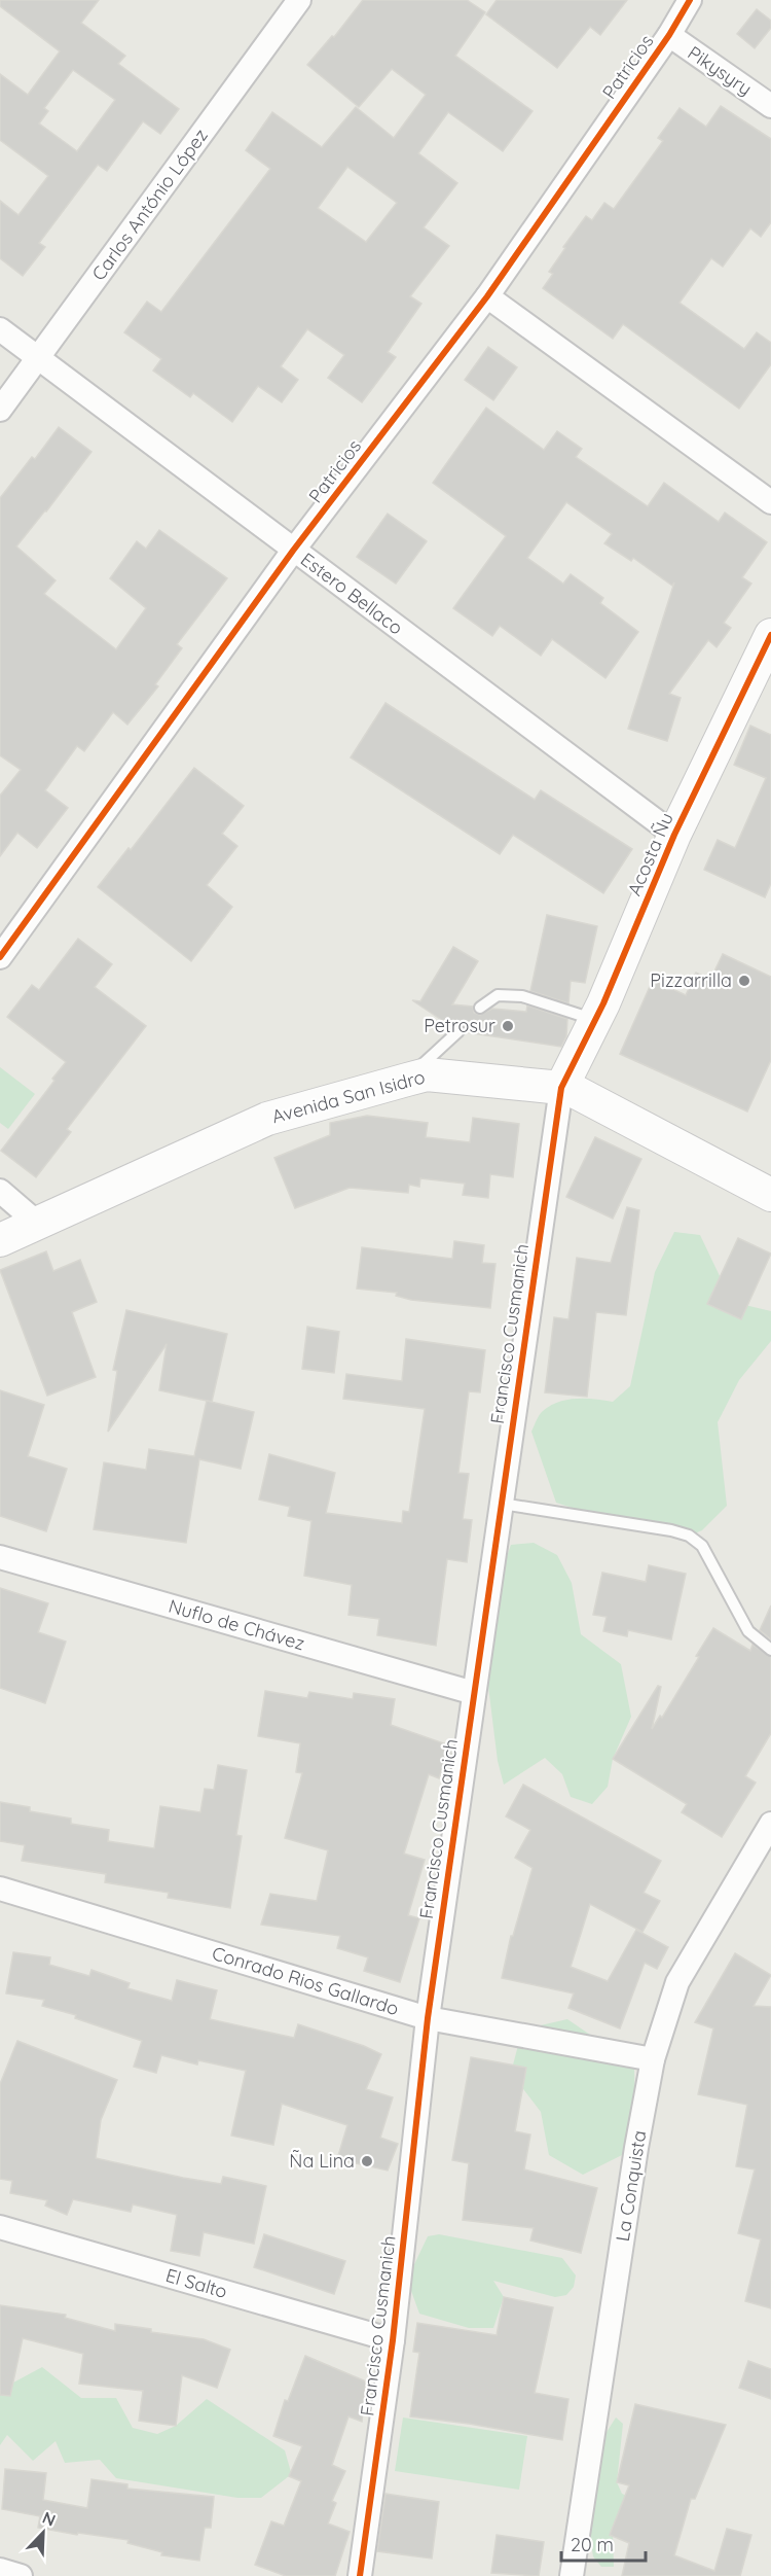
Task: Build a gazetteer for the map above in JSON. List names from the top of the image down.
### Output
{
  "streets": {
    "main road": ["Acosta Ñu", "Avenida San Isidro"],
    "street": [
      "Patricios",
      "Pikysyry",
      "Carlos António López",
      "Estero Bellaco",
      "Francisco Cusmanich",
      "Nuflo de Chávez",
      "Conrado Rios Gallardo",
      "La Conquista",
      "El Salto"
    ]
  },
  "crossings": [
    ["Patricios", "Pikysyry"],
    ["Patricios", "Estero Bellaco"],
    ["Carlos António López", "Estero Bellaco"],
    ["Estero Bellaco", "Acosta Ñu"],
    ["Acosta Ñu", "Avenida San Isidro"],
    ["Acosta Ñu", "Francisco Cusmanich"],
    ["Avenida San Isidro", "Francisco Cusmanich"],
    ["Francisco Cusmanich", "Nuflo de Chávez"],
    ["Francisco Cusmanich", "Conrado Rios Gallardo"],
    ["Francisco Cusmanich", "El Salto"],
    ["Conrado Rios Gallardo", "La Conquista"]
  ],
  "places": ["Pizzarrilla", "Petrosur", "Ña Lina"],
  "scale_bar": "20 m",
  "north": "top right"
}
